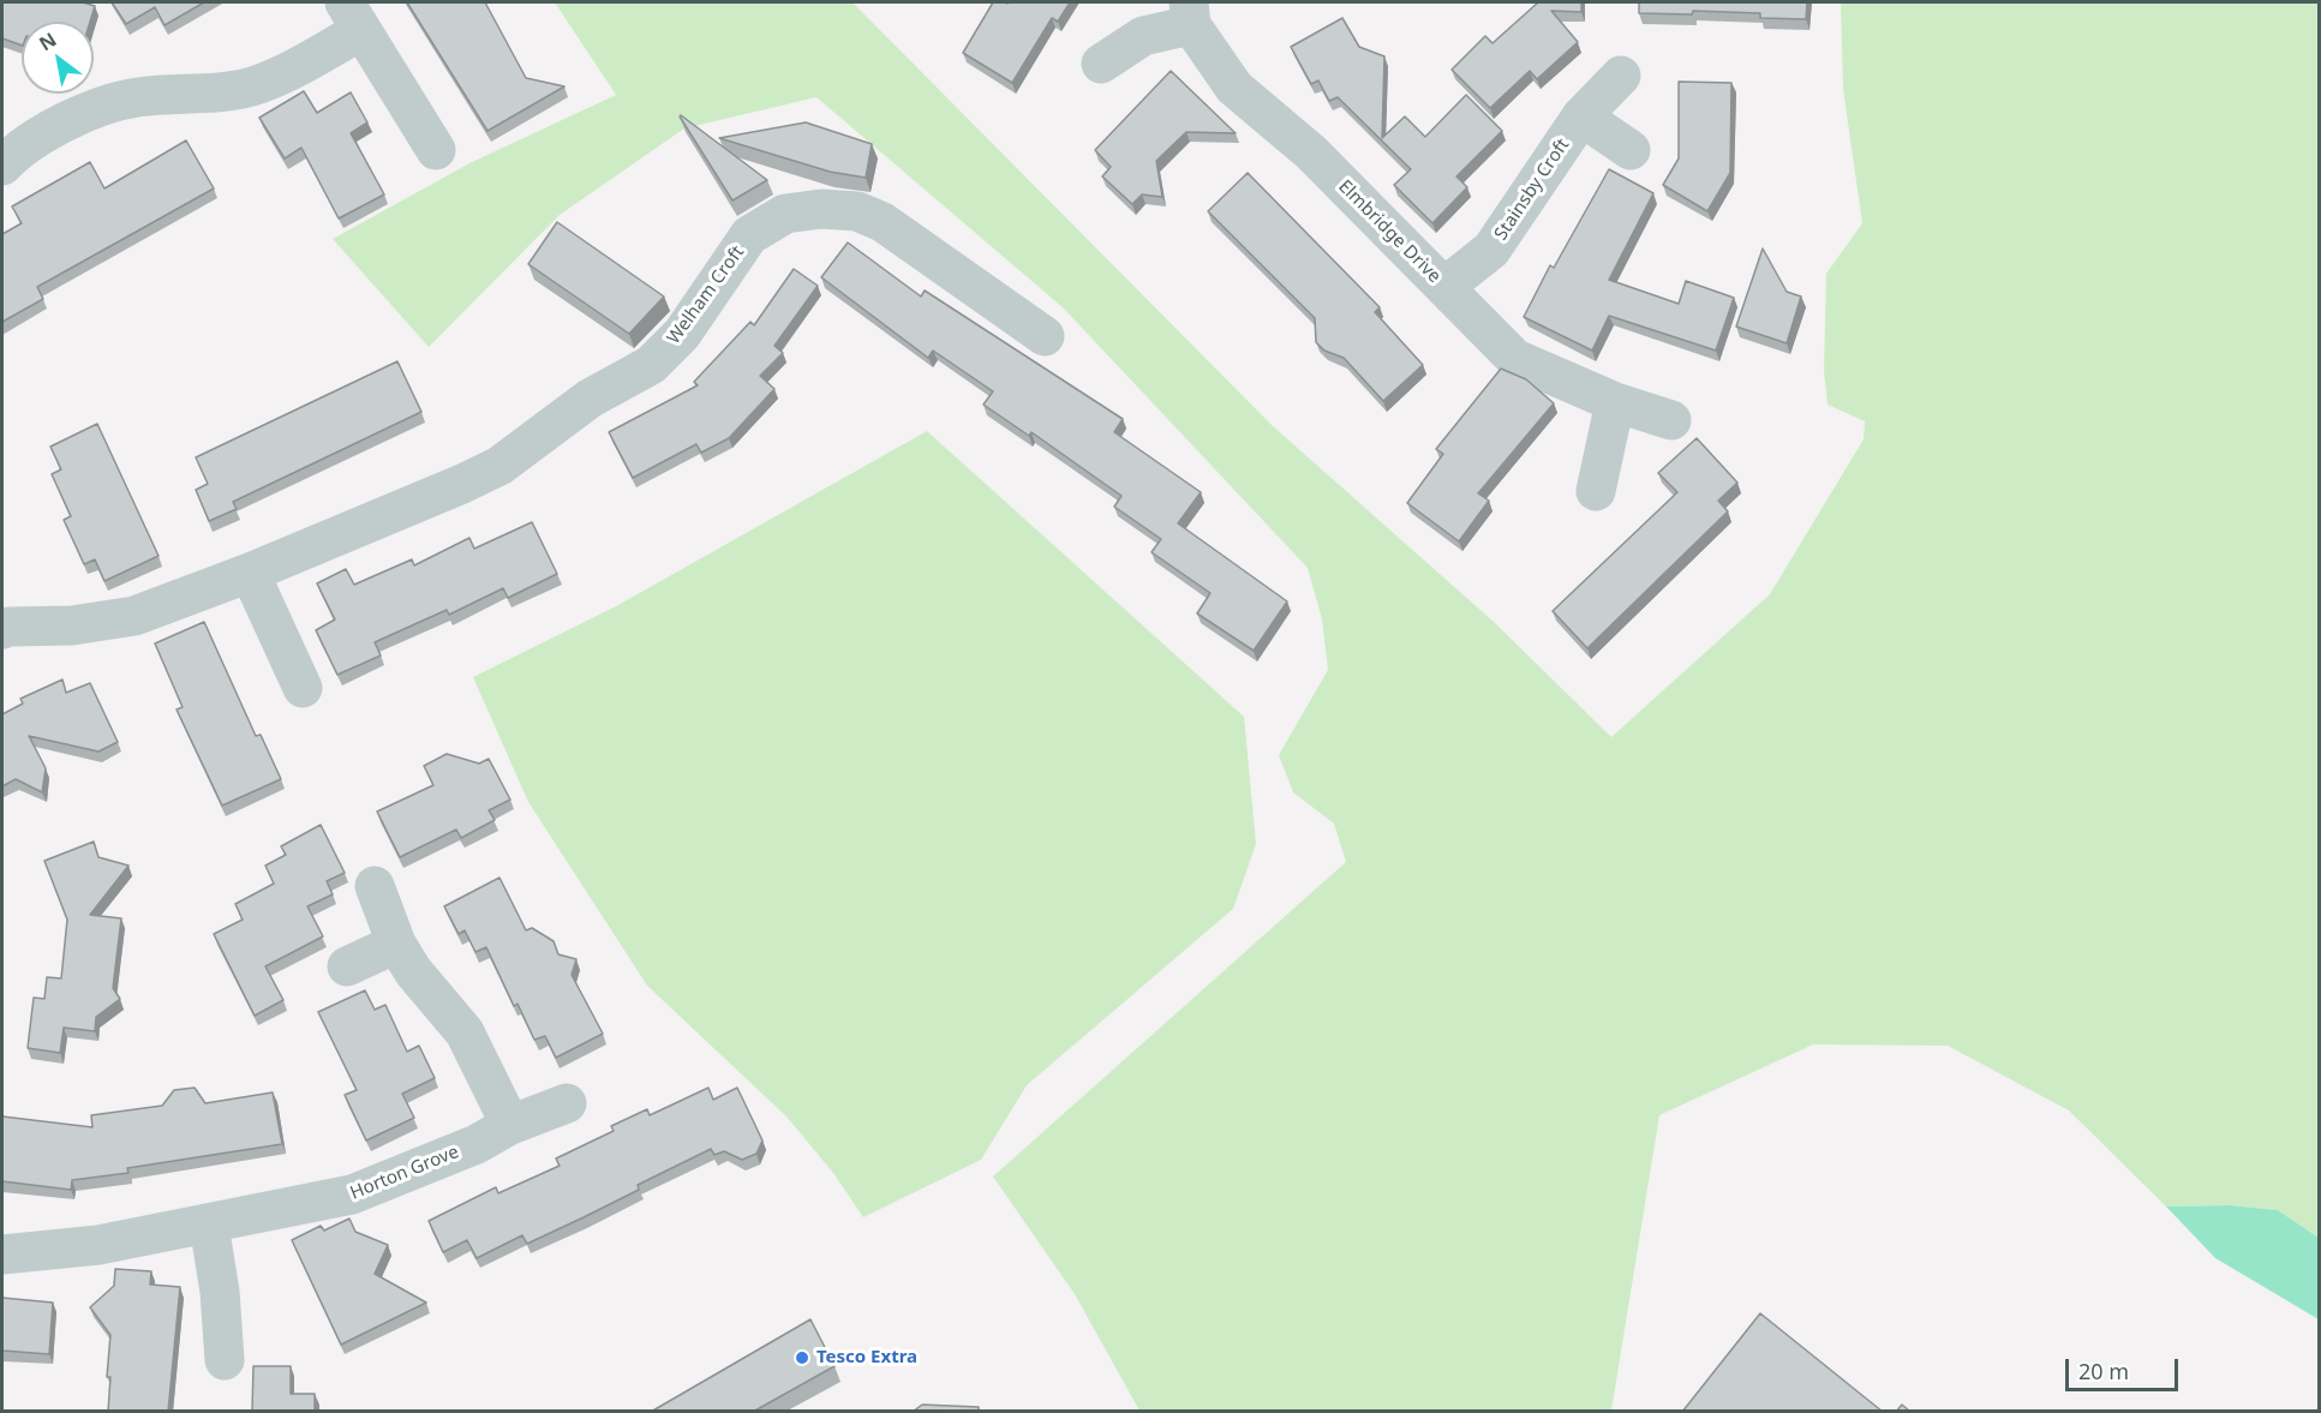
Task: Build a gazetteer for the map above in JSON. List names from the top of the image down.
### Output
{
  "streets": {
    "street": [
      "Stainsby Croft",
      "Elmbridge Drive",
      "Welham Croft",
      "Horton Grove"
    ]
  },
  "crossings": [
    ["Stainsby Croft", "Elmbridge Drive"]
  ],
  "places": ["Tesco Extra"],
  "scale_bar": "20 m",
  "north": "top left"
}
